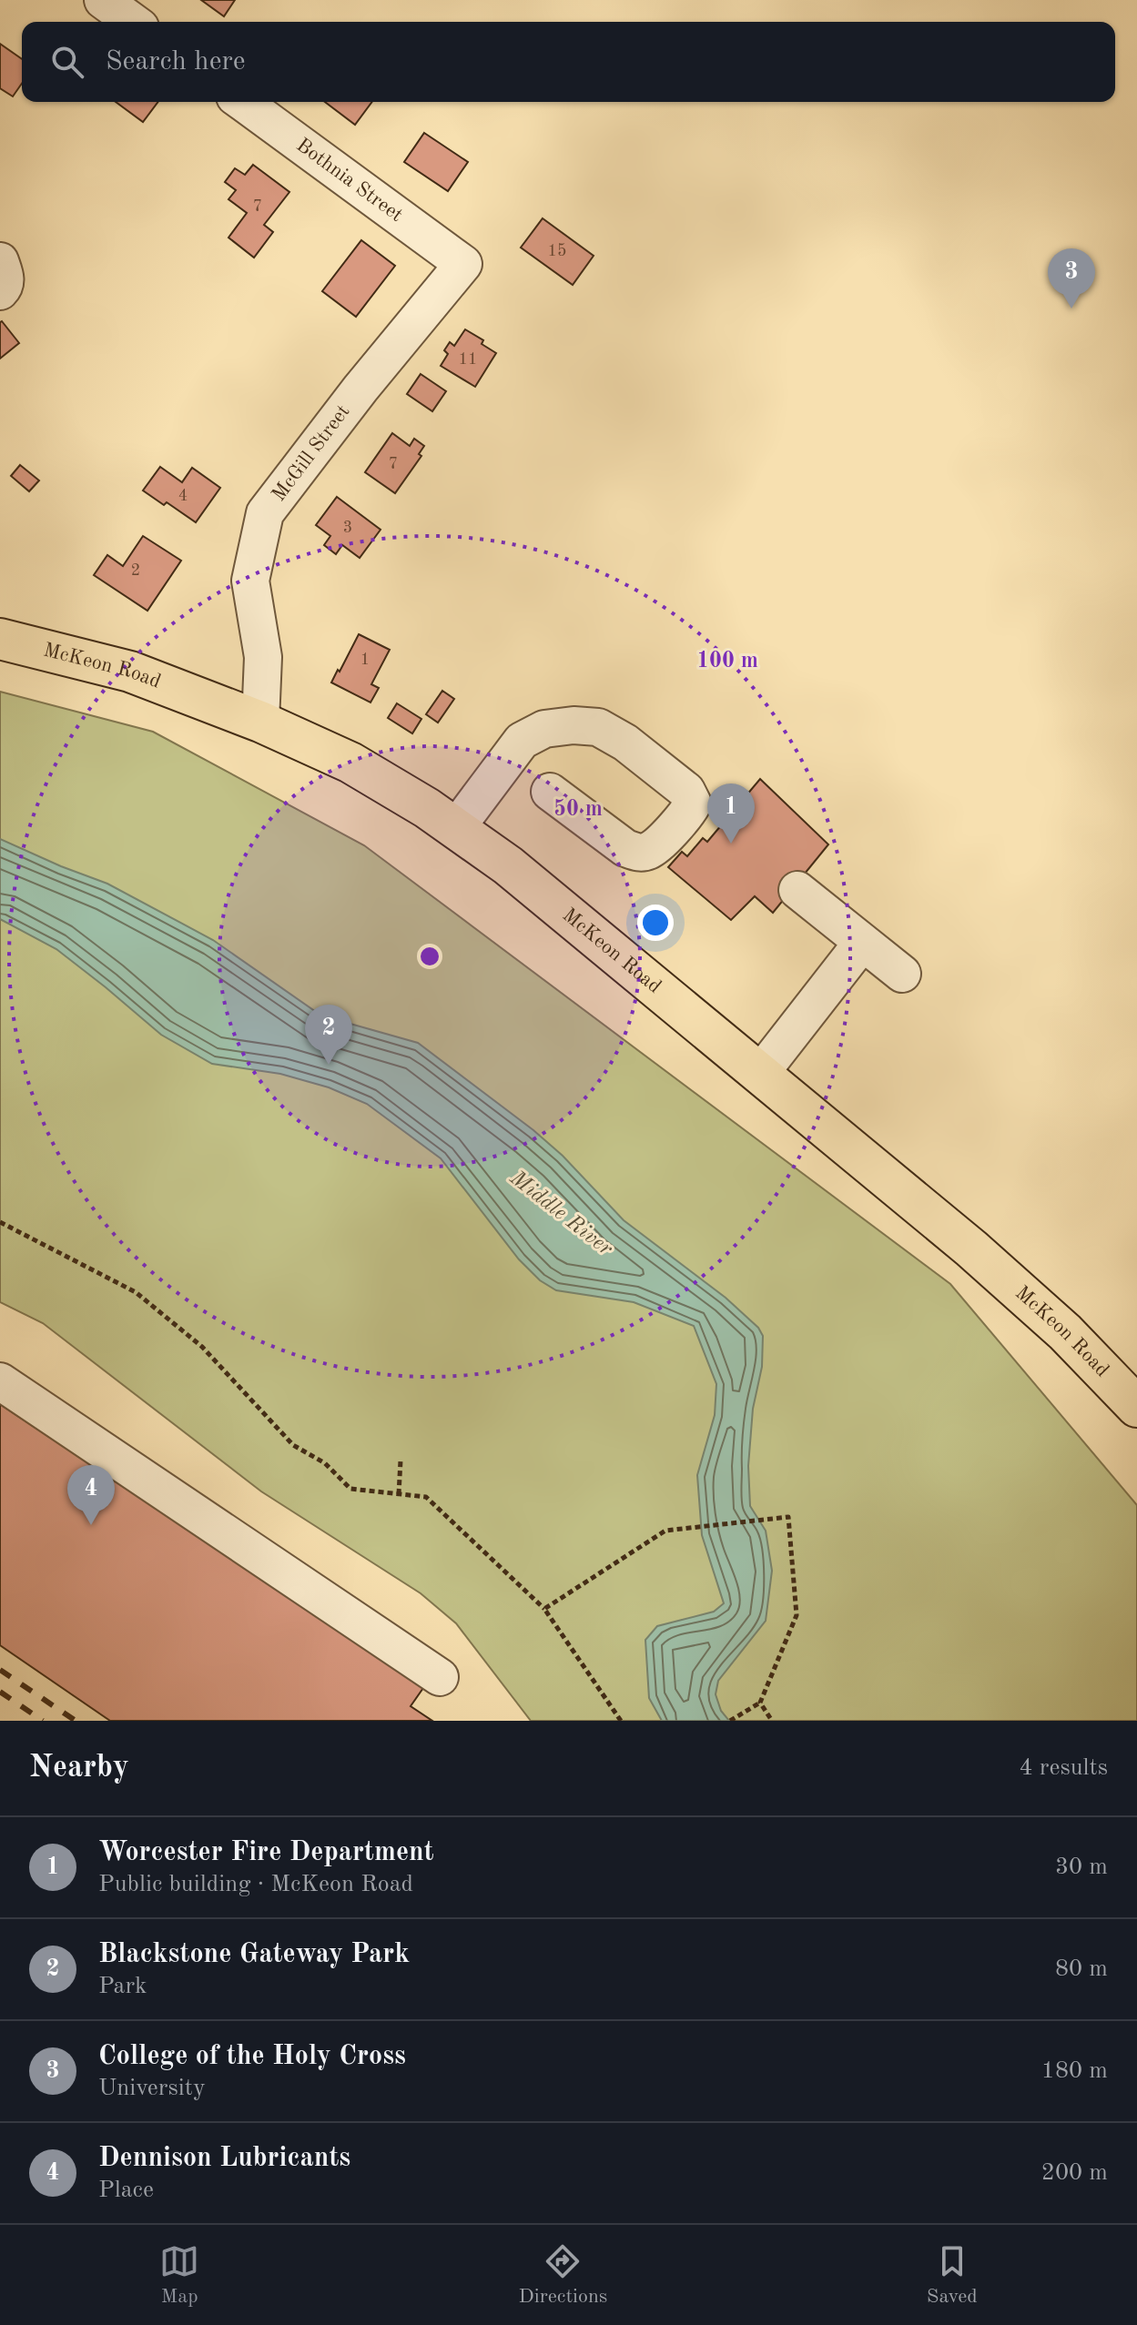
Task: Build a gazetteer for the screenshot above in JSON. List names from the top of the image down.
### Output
{
  "streets": {
    "main road": ["McKeon Road"],
    "street": ["Bothnia Street", "McGill Street"]
  },
  "crossings": [
    ["Bothnia Street", "McGill Street"],
    ["McGill Street", "McKeon Road"]
  ],
  "water": ["Middle River"],
  "house_numbers": [
    "7",
    "15",
    "11",
    "7",
    "4",
    "3",
    "2",
    "1"
  ],
  "page": {
    "search": "Search here",
    "pins": [
      "3",
      "1",
      "2",
      "4"
    ],
    "heading": ["Nearby", "4 results"],
    "list": [
      {
        "mark": "1",
        "name": "Worcester Fire Department",
        "note": "Public building · McKeon Road",
        "value": "30 m"
      },
      {
        "mark": "2",
        "name": "Blackstone Gateway Park",
        "note": "Park",
        "value": "80 m"
      },
      {
        "mark": "3",
        "name": "College of the Holy Cross",
        "note": "University",
        "value": "180 m"
      },
      {
        "mark": "4",
        "name": "Dennison Lubricants",
        "note": "Place",
        "value": "200 m"
      }
    ],
    "nav": ["Map", "Directions", "Saved"]
  },
  "rings": ["100 m", "50 m"]
}
